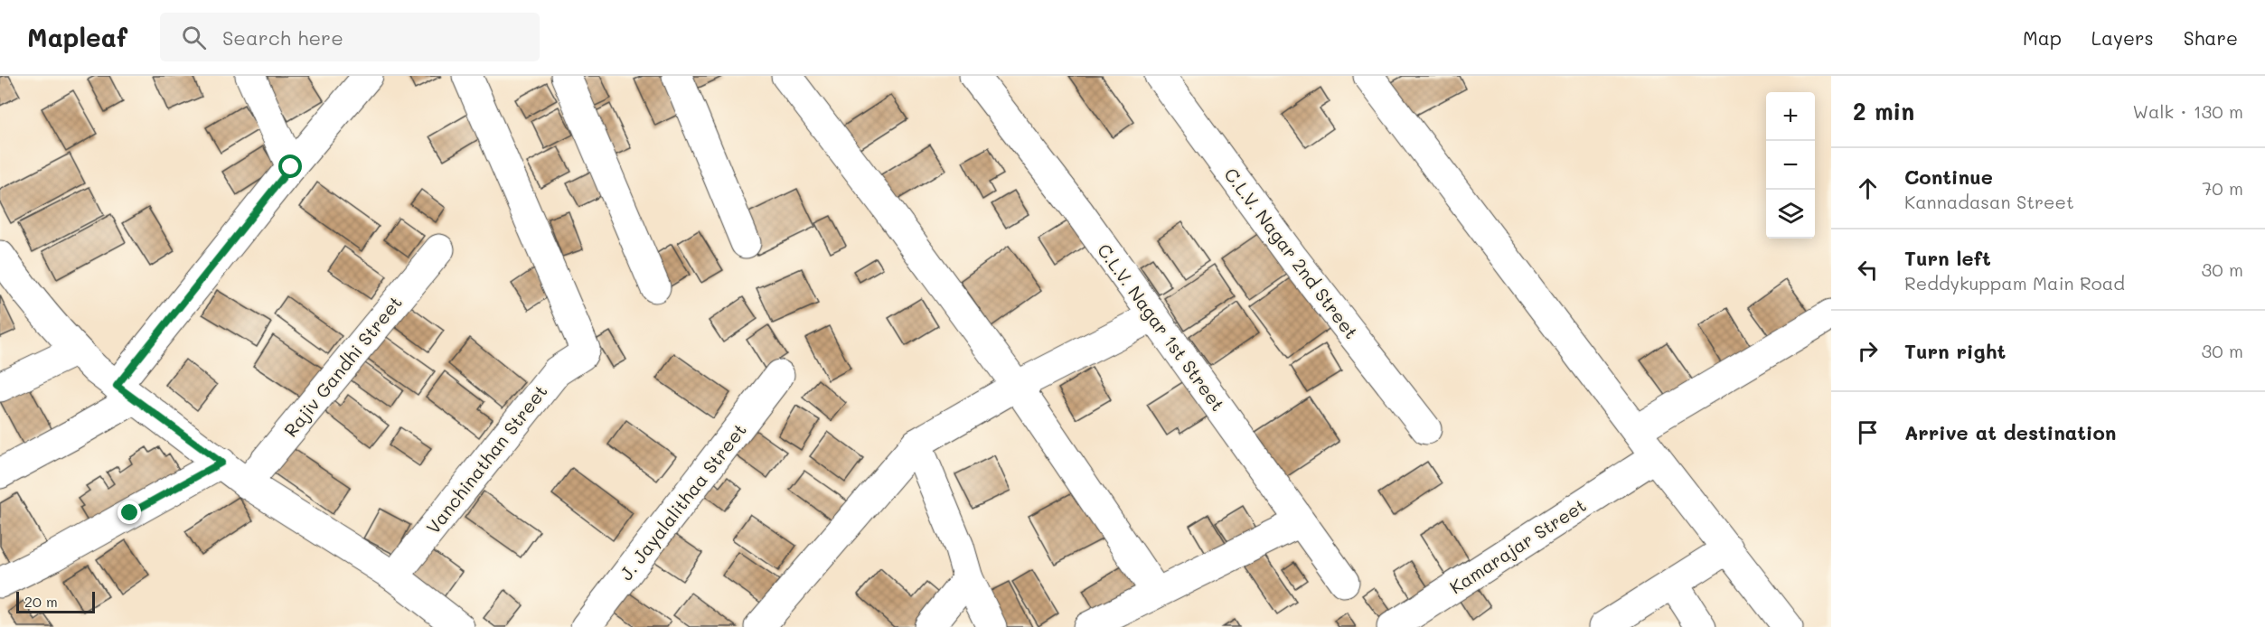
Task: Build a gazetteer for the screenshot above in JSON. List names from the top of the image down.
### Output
{
  "streets": {
    "street": [
      "C.L.V. Nagar 2nd Street",
      "C.L.V. Nagar 1st Street",
      "Rajiv Gandhi Street",
      "Vanchinathan Street",
      "J. Jayalalithaa Street",
      "Kamarajar Street"
    ]
  },
  "scale_bar": "20 m",
  "page": {
    "header": "Mapleaf",
    "search": "Search here",
    "nav": ["Map", "Layers", "Share"],
    "heading": ["2 min", "Walk · 130 m"],
    "map_buttons": ["+", "−"],
    "list": [
      ["Continue", "Kannadasan Street", "70 m"],
      ["Turn left", "Reddykuppam Main Road", "30 m"],
      ["Turn right", "30 m"],
      "Arrive at destination"
    ],
    "scale": "20 m"
  }
}
